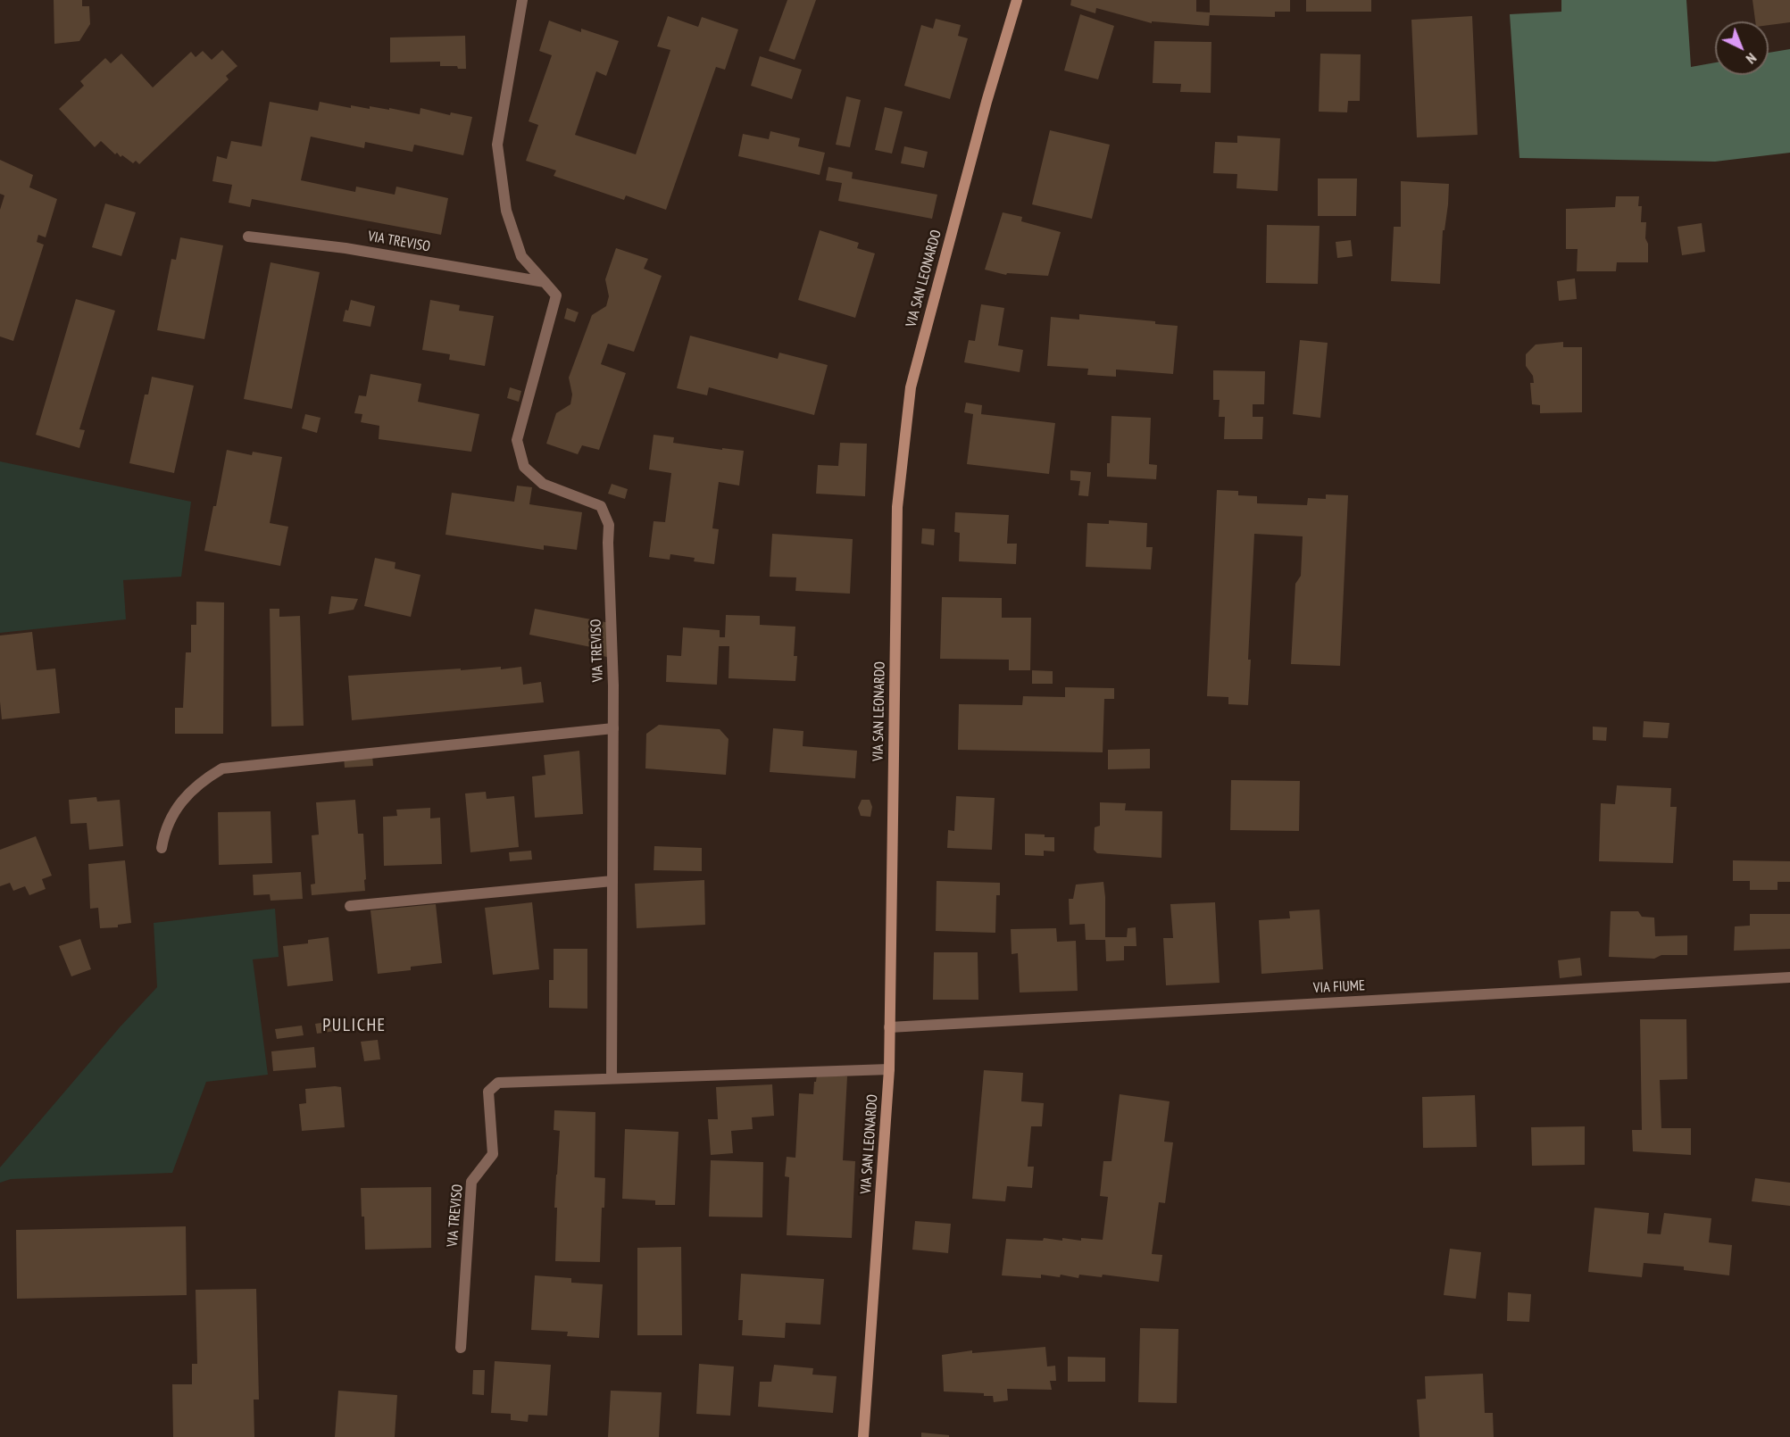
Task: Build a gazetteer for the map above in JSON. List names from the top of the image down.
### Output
{
  "streets": {
    "main road": ["VIA SAN LEONARDO"],
    "street": ["VIA TREVISO", "VIA FIUME"]
  },
  "crossings": [
    ["VIA TREVISO", "VIA SAN LEONARDO"],
    ["VIA SAN LEONARDO", "VIA FIUME"]
  ],
  "districts": ["PULICHE"],
  "north": "bottom right"
}
